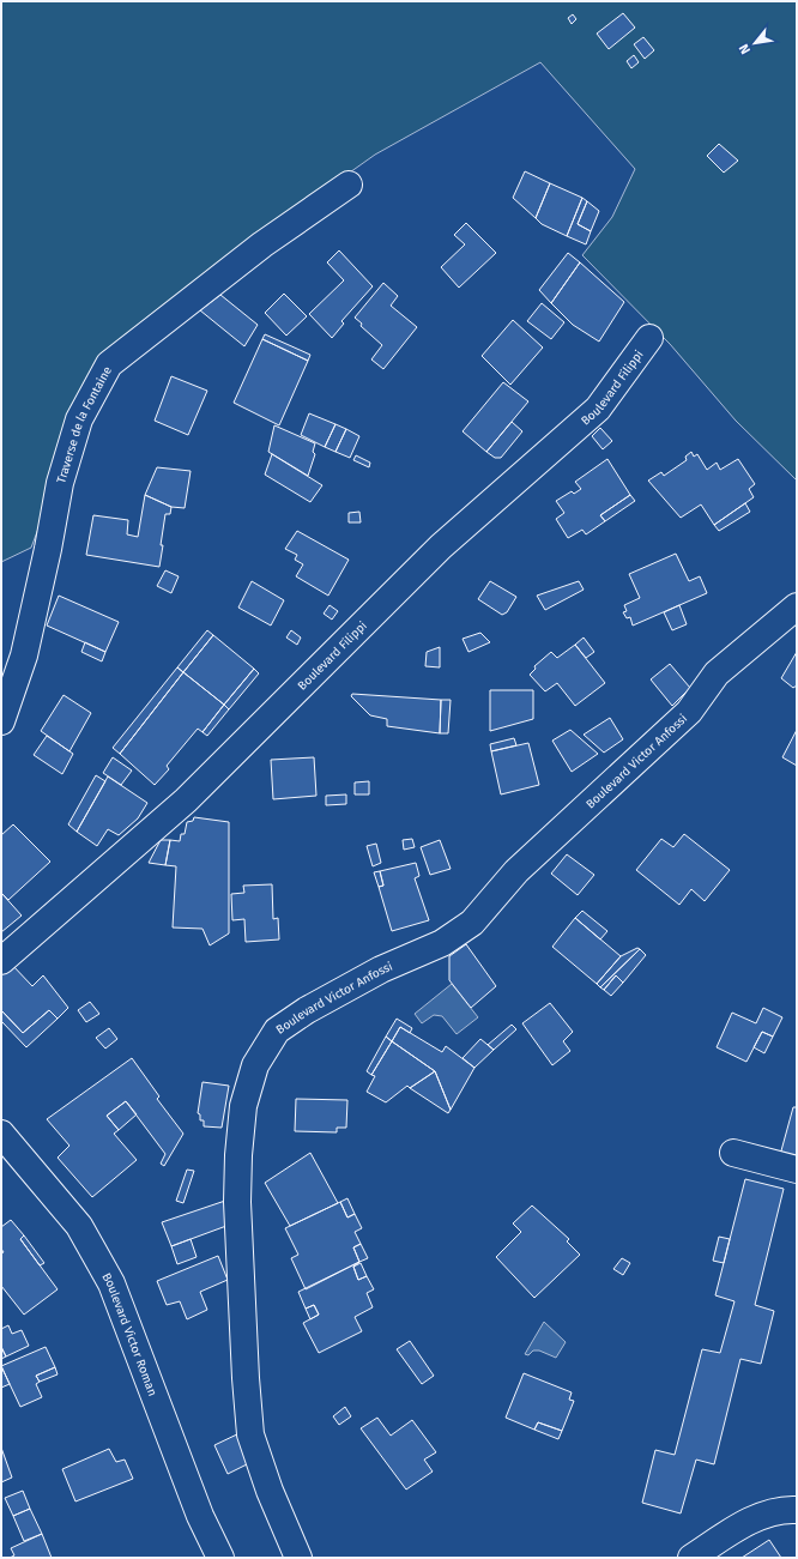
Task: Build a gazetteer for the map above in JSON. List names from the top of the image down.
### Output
{
  "streets": {
    "street": [
      "Boulevard Filippi",
      "Traverse de la Fontaine",
      "Boulevard Victor Anfossi",
      "Boulevard Victor Roman"
    ]
  },
  "north": "bottom left"
}
